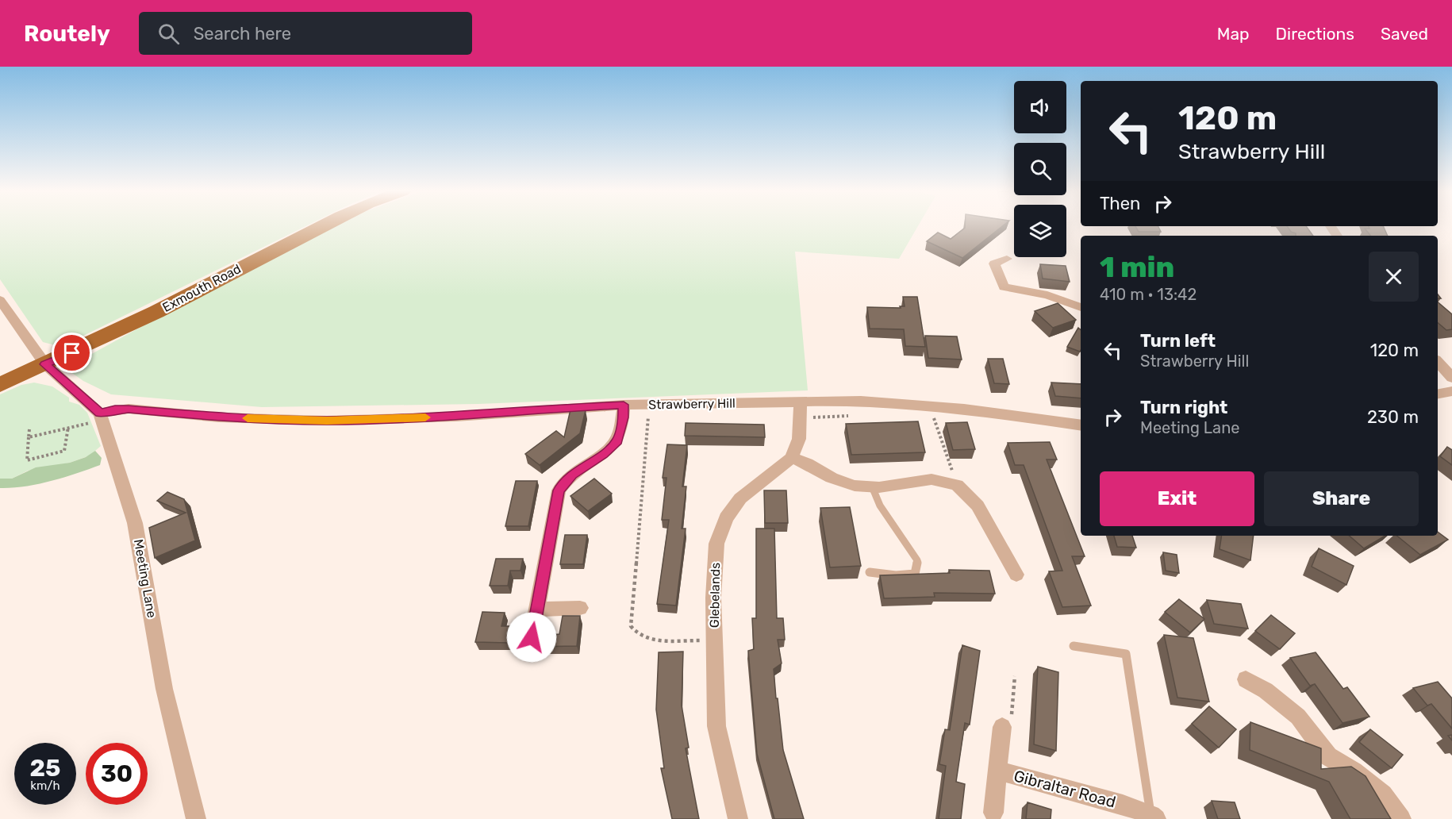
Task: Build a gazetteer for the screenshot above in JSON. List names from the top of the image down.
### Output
{
  "streets": {
    "highway": ["Exmouth Road"],
    "street": [
      "Strawberry Hill",
      "Meeting Lane",
      "Glebelands",
      "Gibraltar Road"
    ]
  },
  "crossings": [
    ["Strawberry Hill", "Meeting Lane"]
  ],
  "page": {
    "header": "Routely",
    "search": "Search here",
    "nav": ["Map", "Directions", "Saved"],
    "turn": ["120 m", "Strawberry Hill"],
    "then": "Then",
    "heading": ["1 min", "410 m · 13:42"],
    "list": [
      {
        "name": "Turn left",
        "note": "Strawberry Hill",
        "value": "120 m"
      },
      {
        "name": "Turn right",
        "note": "Meeting Lane",
        "value": "230 m"
      }
    ],
    "buttons": ["Exit", "Share"],
    "speed": "25 km/h",
    "limit": "30"
  }
}
